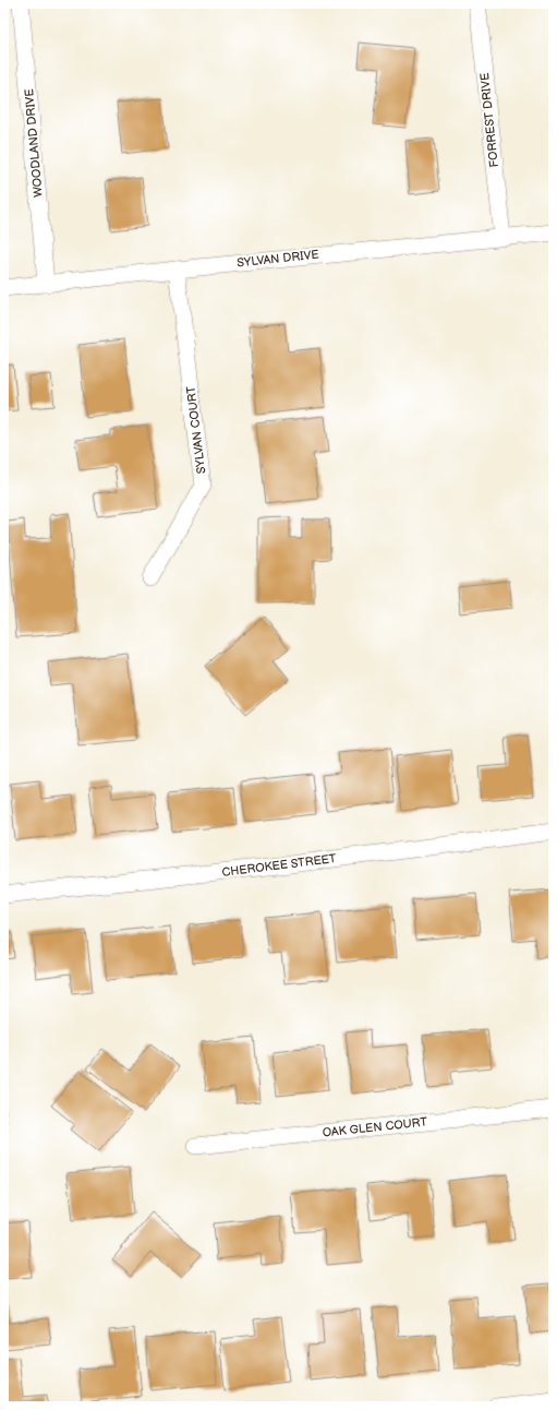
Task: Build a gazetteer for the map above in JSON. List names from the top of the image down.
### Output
{
  "streets": {
    "street": [
      "FORREST DRIVE",
      "WOODLAND DRIVE",
      "SYLVAN DRIVE",
      "SYLVAN COURT",
      "CHEROKEE STREET",
      "OAK GLEN COURT"
    ]
  },
  "crossings": [
    ["FORREST DRIVE", "SYLVAN DRIVE"],
    ["WOODLAND DRIVE", "SYLVAN DRIVE"],
    ["SYLVAN DRIVE", "SYLVAN COURT"]
  ]
}
